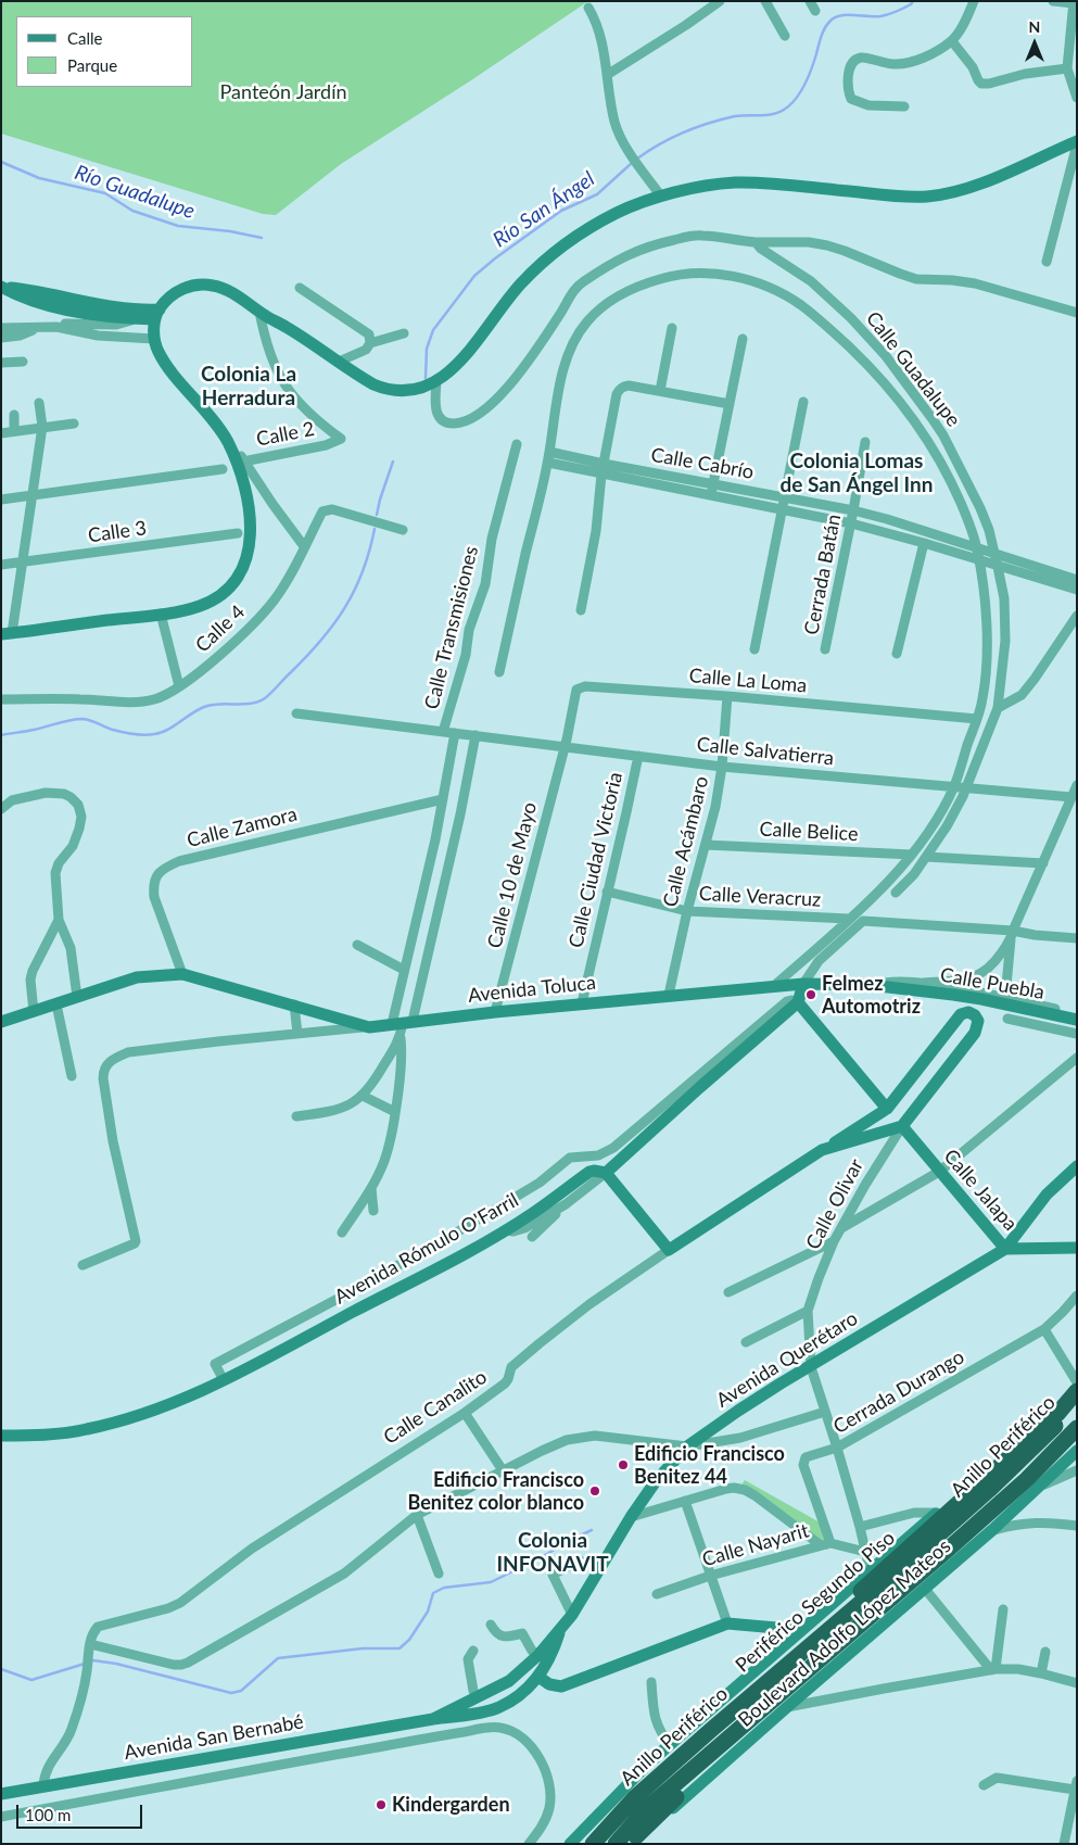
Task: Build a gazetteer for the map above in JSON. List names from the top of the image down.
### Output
{
  "streets": {
    "highway": ["Anillo Periférico", "Periférico Segundo Piso"],
    "main road": [
      "Calle Puebla",
      "Avenida Toluca",
      "Calle Jalapa",
      "Calle Olivar",
      "Avenida Rómulo O'Farril",
      "Avenida Querétaro",
      "Calle Canalito",
      "Boulevard Adolfo López Mateos",
      "Avenida San Bernabé"
    ],
    "street": [
      "Calle Guadalupe",
      "Calle 2",
      "Calle Cabrío",
      "Calle 3",
      "Cerrada Batán",
      "Calle Transmisiones",
      "Calle 4",
      "Calle La Loma",
      "Calle Salvatierra",
      "Calle Zamora",
      "Calle Belice",
      "Calle Acámbaro",
      "Calle Ciudad Victoria",
      "Calle 10 de Mayo",
      "Calle Veracruz",
      "Cerrada Durango",
      "Calle Nayarit"
    ]
  },
  "crossings": [
    ["Calle Guadalupe", "Calle Cabrío"],
    ["Calle Guadalupe", "Calle Salvatierra"],
    ["Calle Cabrío", "Cerrada Batán"],
    ["Calle Transmisiones", "Calle Salvatierra"],
    ["Calle Transmisiones", "Calle Zamora"],
    ["Calle Transmisiones", "Avenida Toluca"],
    ["Calle La Loma", "Calle Salvatierra"],
    ["Calle La Loma", "Calle Acámbaro"],
    ["Calle La Loma", "Calle 10 de Mayo"],
    ["Calle Salvatierra", "Calle Acámbaro"],
    ["Calle Salvatierra", "Calle Ciudad Victoria"],
    ["Calle Salvatierra", "Calle 10 de Mayo"],
    ["Calle Zamora", "Avenida Toluca"],
    ["Calle Belice", "Calle Acámbaro"],
    ["Calle Acámbaro", "Calle Veracruz"],
    ["Calle Acámbaro", "Avenida Toluca"],
    ["Calle Ciudad Victoria", "Calle Veracruz"],
    ["Calle Ciudad Victoria", "Avenida Toluca"],
    ["Calle 10 de Mayo", "Avenida Toluca"],
    ["Calle Puebla", "Avenida Toluca"],
    ["Calle Jalapa", "Calle Olivar"],
    ["Calle Jalapa", "Avenida Querétaro"],
    ["Calle Jalapa", "Calle Canalito"],
    ["Calle Olivar", "Avenida Querétaro"],
    ["Calle Olivar", "Cerrada Durango"],
    ["Calle Olivar", "Calle Canalito"],
    ["Calle Olivar", "Calle Nayarit"],
    ["Calle Olivar", "Boulevard Adolfo López Mateos"],
    ["Avenida Querétaro", "Avenida San Bernabé"],
    ["Cerrada Durango", "Calle Nayarit"]
  ],
  "districts": ["Colonia La Herradura", "Colonia Lomas de San Ángel Inn", "Colonia INFONAVIT"],
  "water": ["Río Guadalupe", "Río San Ángel"],
  "parks": ["Panteón Jardín"],
  "places": [
    "Felmez Automotriz",
    "Edificio Francisco Benitez 44",
    "Edificio Francisco Benitez color blanco",
    "Kindergarden"
  ],
  "legend": ["Calle", "Parque"],
  "scale_bar": "100 m",
  "north": "top"
}
